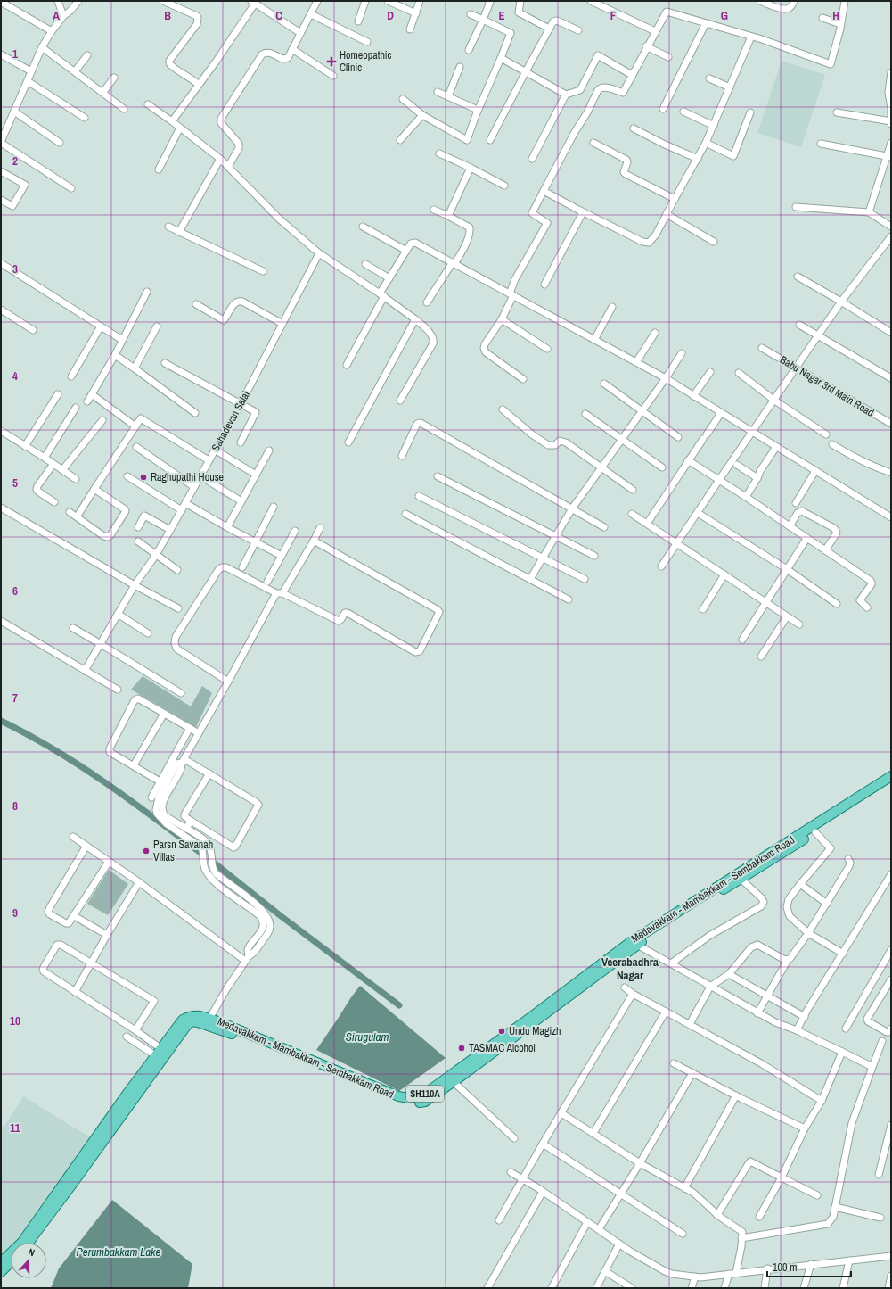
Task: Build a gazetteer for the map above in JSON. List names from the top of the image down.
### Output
{
  "streets": {
    "main road": ["Medavakkam - Mambakkam - Sembakkam Road", "SH110A"],
    "street": ["Babu Nagar 3rd Main Road", "Sahadevan Salai"]
  },
  "districts": ["Veerabadhra Nagar"],
  "water": ["Sirugulam", "Perumbakkam Lake"],
  "places": {
    "health": ["Homeopathic Clinic"],
    "other": [
      "Raghupathi House",
      "Parsn Savanah Villas",
      "Undu Magizh",
      "TASMAC Alcohol"
    ]
  },
  "scale_bar": "100 m",
  "north": "top",
  "grid": {
    "columns": [
      "A",
      "B",
      "C",
      "D",
      "E",
      "F",
      "G",
      "H"
    ],
    "rows": [
      "1",
      "2",
      "3",
      "4",
      "5",
      "6",
      "7",
      "8",
      "9",
      "10",
      "11"
    ]
  }
}
